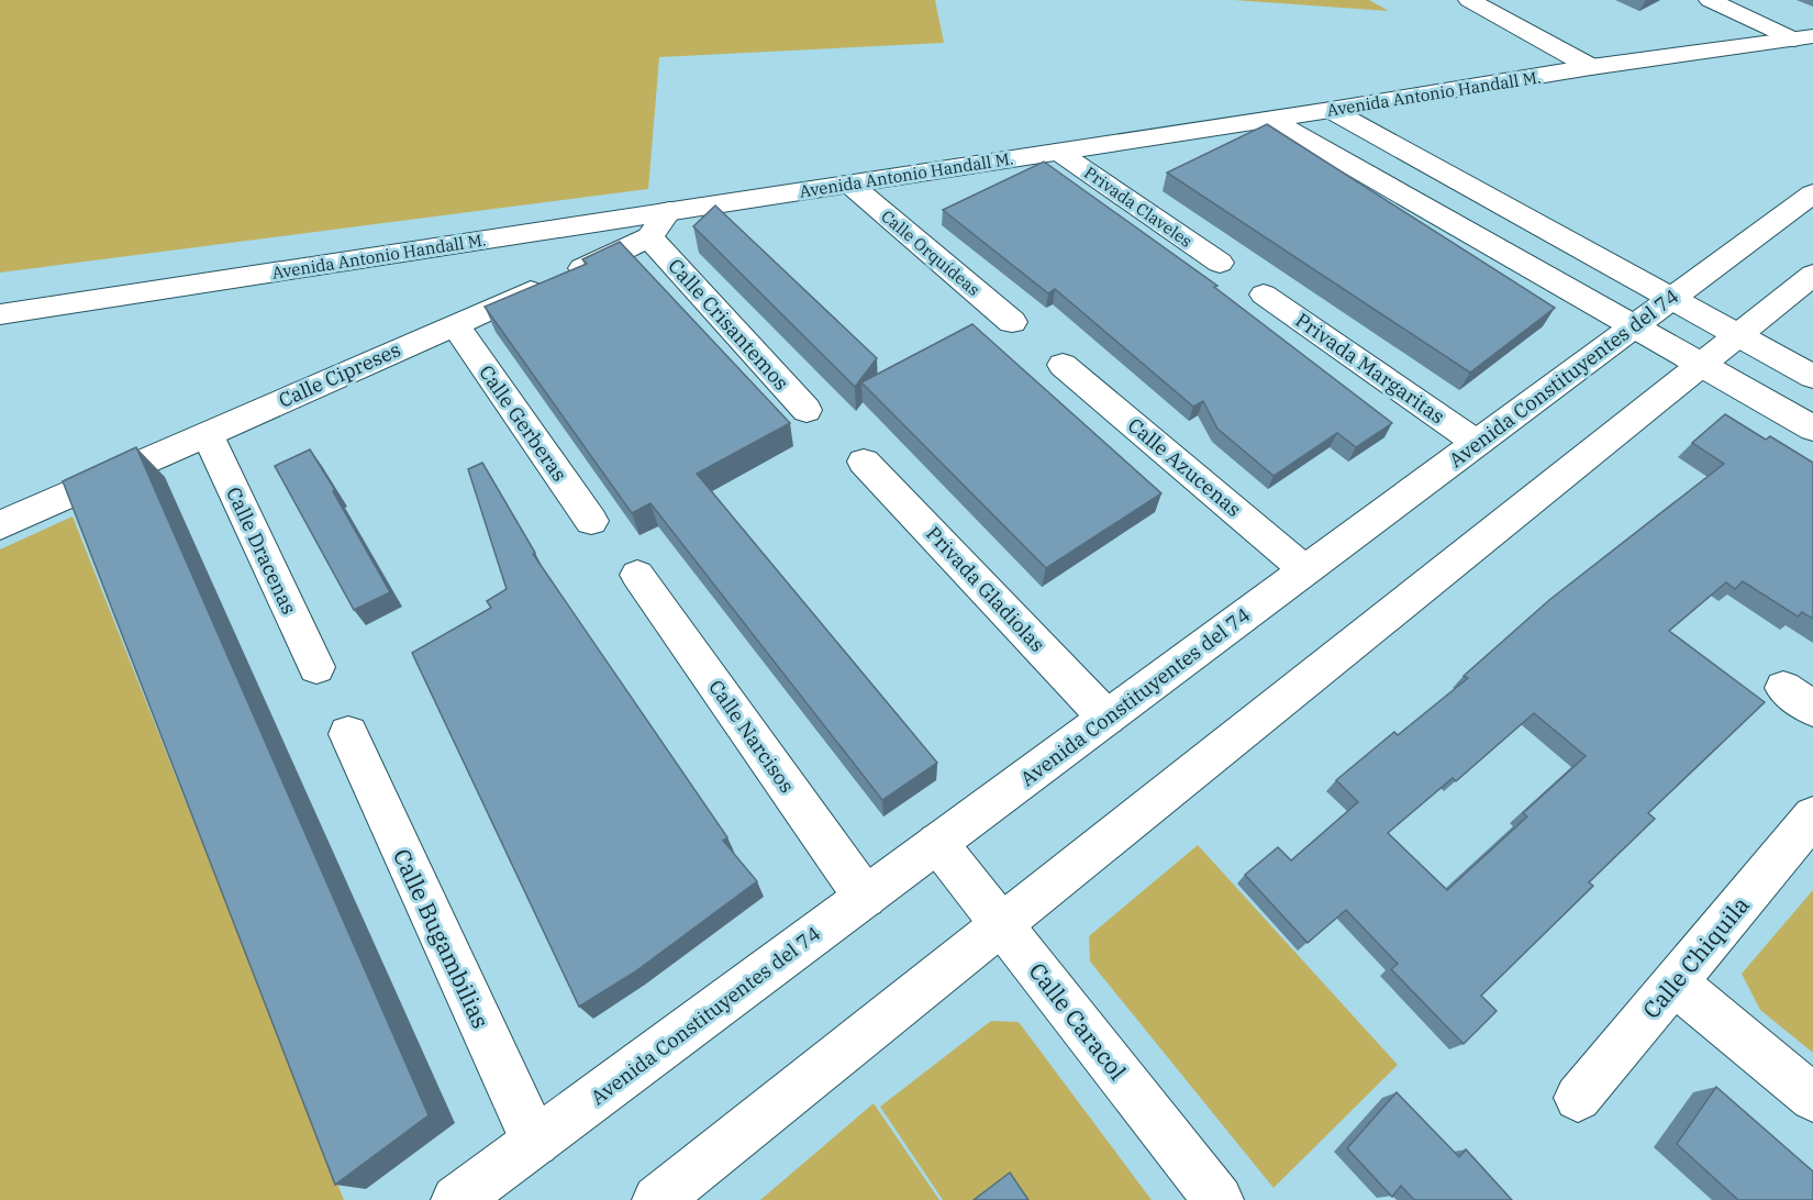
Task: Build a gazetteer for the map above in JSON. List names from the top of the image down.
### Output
{
  "streets": {
    "street": [
      "Avenida Antonio Handall M.",
      "Privada Claveles",
      "Calle Orquídeas",
      "Calle Crisantemos",
      "Privada Margaritas",
      "Calle Cipreses",
      "Avenida Constituyentes del 74",
      "Calle Gerberas",
      "Calle Azucenas",
      "Calle Dracenas",
      "Privada Gladiolas",
      "Calle Narcisos",
      "Calle Bugambilias",
      "Calle Chiquila",
      "Calle Caracol"
    ]
  },
  "crossings": [
    ["Avenida Antonio Handall M.", "Privada Claveles"],
    ["Avenida Antonio Handall M.", "Calle Orquídeas"],
    ["Avenida Antonio Handall M.", "Calle Cipreses"],
    ["Calle Crisantemos", "Calle Cipreses"],
    ["Privada Margaritas", "Avenida Constituyentes del 74"],
    ["Calle Cipreses", "Calle Gerberas"],
    ["Calle Cipreses", "Calle Dracenas"],
    ["Avenida Constituyentes del 74", "Calle Azucenas"],
    ["Avenida Constituyentes del 74", "Privada Gladiolas"],
    ["Avenida Constituyentes del 74", "Calle Narcisos"],
    ["Avenida Constituyentes del 74", "Calle Bugambilias"],
    ["Avenida Constituyentes del 74", "Calle Caracol"]
  ]
}
